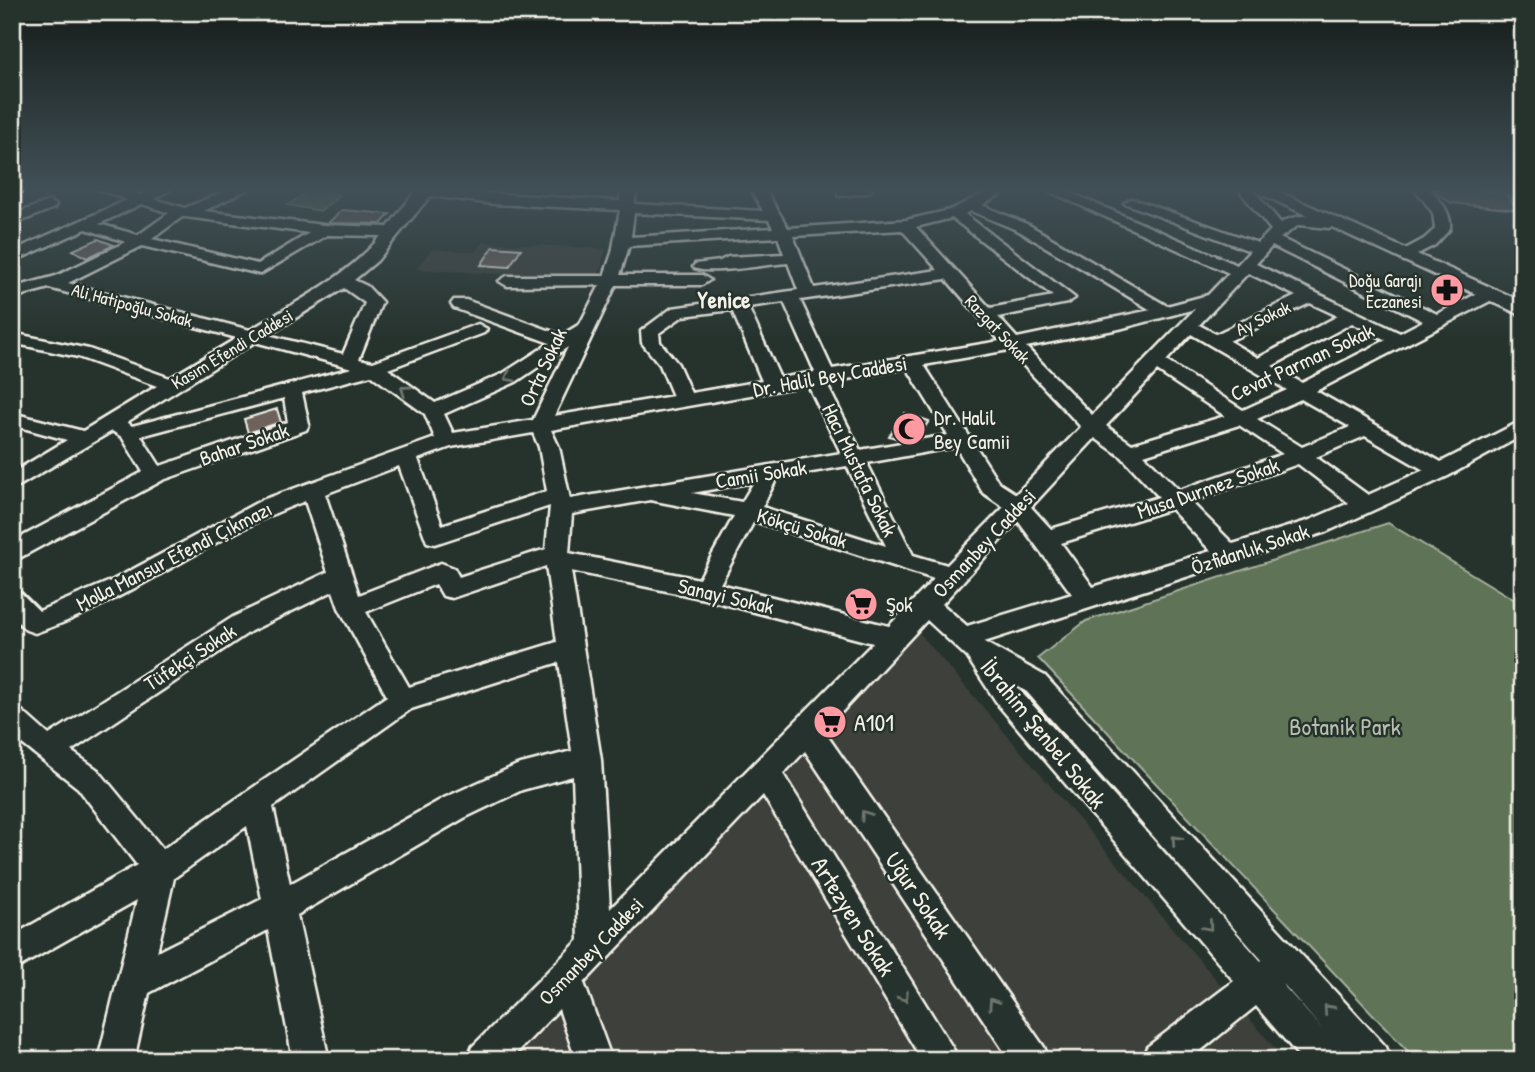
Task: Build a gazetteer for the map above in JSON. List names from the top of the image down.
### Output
{
  "streets": {
    "street": [
      "Ali Hatipoğlu Sokak",
      "Ay Sokak",
      "Razgat Sokak",
      "Kasım Efendi Caddesi",
      "Cevat Parman Sokak",
      "Orta Sokak",
      "Dr. Halil Bey Caddesi",
      "Bahar Sokak",
      "Hacı Mustafa Sokak",
      "Camii Sokak",
      "Musa Durmez Sokak",
      "Kökçü Sokak",
      "Osmanbey Caddesi",
      "Özfidanlık Sokak",
      "Molla Mansur Efendi Çıkmazı",
      "Sanayi Sokak",
      "Tüfekçi Sokak",
      "İbrahim Şenbel Sokak",
      "Uğur Sokak",
      "Artezyen Sokak"
    ]
  },
  "crossings": [
    ["Ali Hatipoğlu Sokak", "Kasım Efendi Caddesi"],
    ["Razgat Sokak", "Cevat Parman Sokak"],
    ["Razgat Sokak", "Dr. Halil Bey Caddesi"],
    ["Razgat Sokak", "Musa Durmez Sokak"],
    ["Razgat Sokak", "Osmanbey Caddesi"],
    ["Razgat Sokak", "Özfidanlık Sokak"],
    ["Orta Sokak", "Dr. Halil Bey Caddesi"],
    ["Dr. Halil Bey Caddesi", "Hacı Mustafa Sokak"],
    ["Dr. Halil Bey Caddesi", "Camii Sokak"],
    ["Dr. Halil Bey Caddesi", "Osmanbey Caddesi"],
    ["Dr. Halil Bey Caddesi", "Molla Mansur Efendi Çıkmazı"],
    ["Hacı Mustafa Sokak", "Camii Sokak"],
    ["Hacı Mustafa Sokak", "Kökçü Sokak"],
    ["Camii Sokak", "Kökçü Sokak"],
    ["Camii Sokak", "Molla Mansur Efendi Çıkmazı"],
    ["Kökçü Sokak", "Osmanbey Caddesi"],
    ["Osmanbey Caddesi", "Sanayi Sokak"],
    ["Osmanbey Caddesi", "Uğur Sokak"],
    ["Osmanbey Caddesi", "Artezyen Sokak"],
    ["Özfidanlık Sokak", "İbrahim Şenbel Sokak"]
  ],
  "one_way": ["Uğur Sokak", "Artezyen Sokak"],
  "districts": ["Yenice"],
  "parks": ["Botanik Park"],
  "places": {
    "pharmacy": ["Doğu Garajı Eczanesi"],
    "mosque": ["Dr. Halil Bey Camii"],
    "supermarket": ["Şok", "A101"]
  }
}
